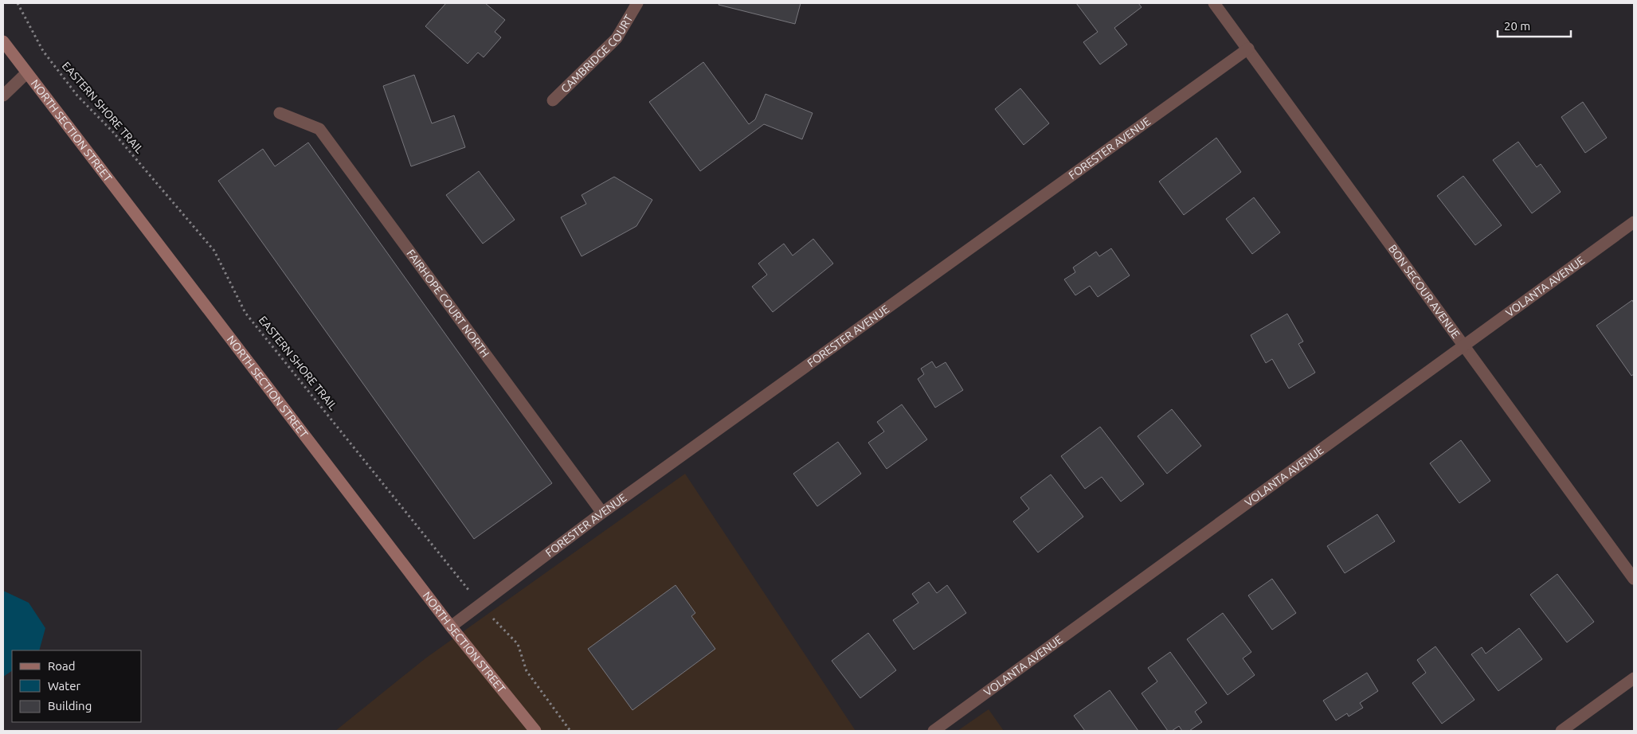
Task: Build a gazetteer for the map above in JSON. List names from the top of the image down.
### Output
{
  "streets": {
    "main road": ["NORTH SECTION STREET"],
    "street": [
      "CAMBRIDGE COURT",
      "FORESTER AVENUE",
      "VOLANTA AVENUE",
      "BON SECOUR AVENUE",
      "FAIRHOPE COURT NORTH"
    ],
    "path": ["EASTERN SHORE TRAIL"]
  },
  "crossings": [
    ["EASTERN SHORE TRAIL", "FORESTER AVENUE"],
    ["NORTH SECTION STREET", "FORESTER AVENUE"],
    ["FORESTER AVENUE", "BON SECOUR AVENUE"],
    ["FORESTER AVENUE", "FAIRHOPE COURT NORTH"],
    ["VOLANTA AVENUE", "BON SECOUR AVENUE"]
  ],
  "legend": ["Road", "Water", "Building"],
  "scale_bar": "20 m"
}
